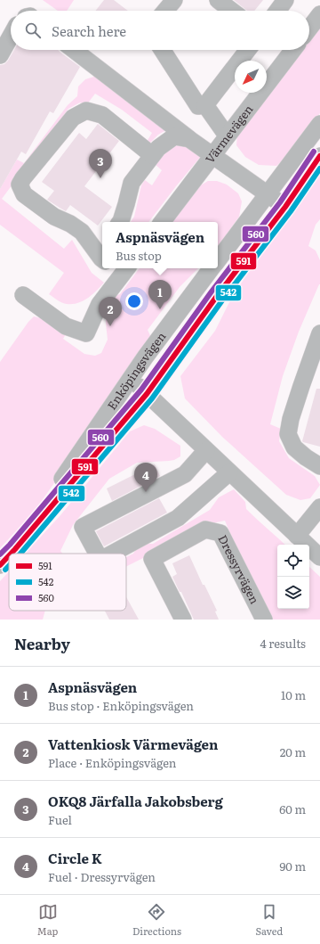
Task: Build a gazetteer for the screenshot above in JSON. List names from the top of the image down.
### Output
{
  "streets": {
    "street": ["Värmevägen", "Enköpingsvägen", "Dressyrvägen"]
  },
  "lines": ["transit line 560", "transit line 591", "transit line 542"],
  "legend": ["591", "542", "560"],
  "north": "bottom left",
  "page": {
    "search": "Search here",
    "pins": [
      "3",
      "1",
      "2",
      "4"
    ],
    "popup": ["Aspnäsvägen", "Bus stop"],
    "heading": ["Nearby", "4 results"],
    "list": [
      {
        "mark": "1",
        "name": "Aspnäsvägen",
        "note": "Bus stop · Enköpingsvägen",
        "value": "10 m"
      },
      {
        "mark": "2",
        "name": "Vattenkiosk Värmevägen",
        "note": "Place · Enköpingsvägen",
        "value": "20 m"
      },
      {
        "mark": "3",
        "name": "OKQ8 Järfalla Jakobsberg",
        "note": "Fuel",
        "value": "60 m"
      },
      {
        "mark": "4",
        "name": "Circle K",
        "note": "Fuel · Dressyrvägen",
        "value": "90 m"
      }
    ],
    "nav": ["Map", "Directions", "Saved"]
  }
}
